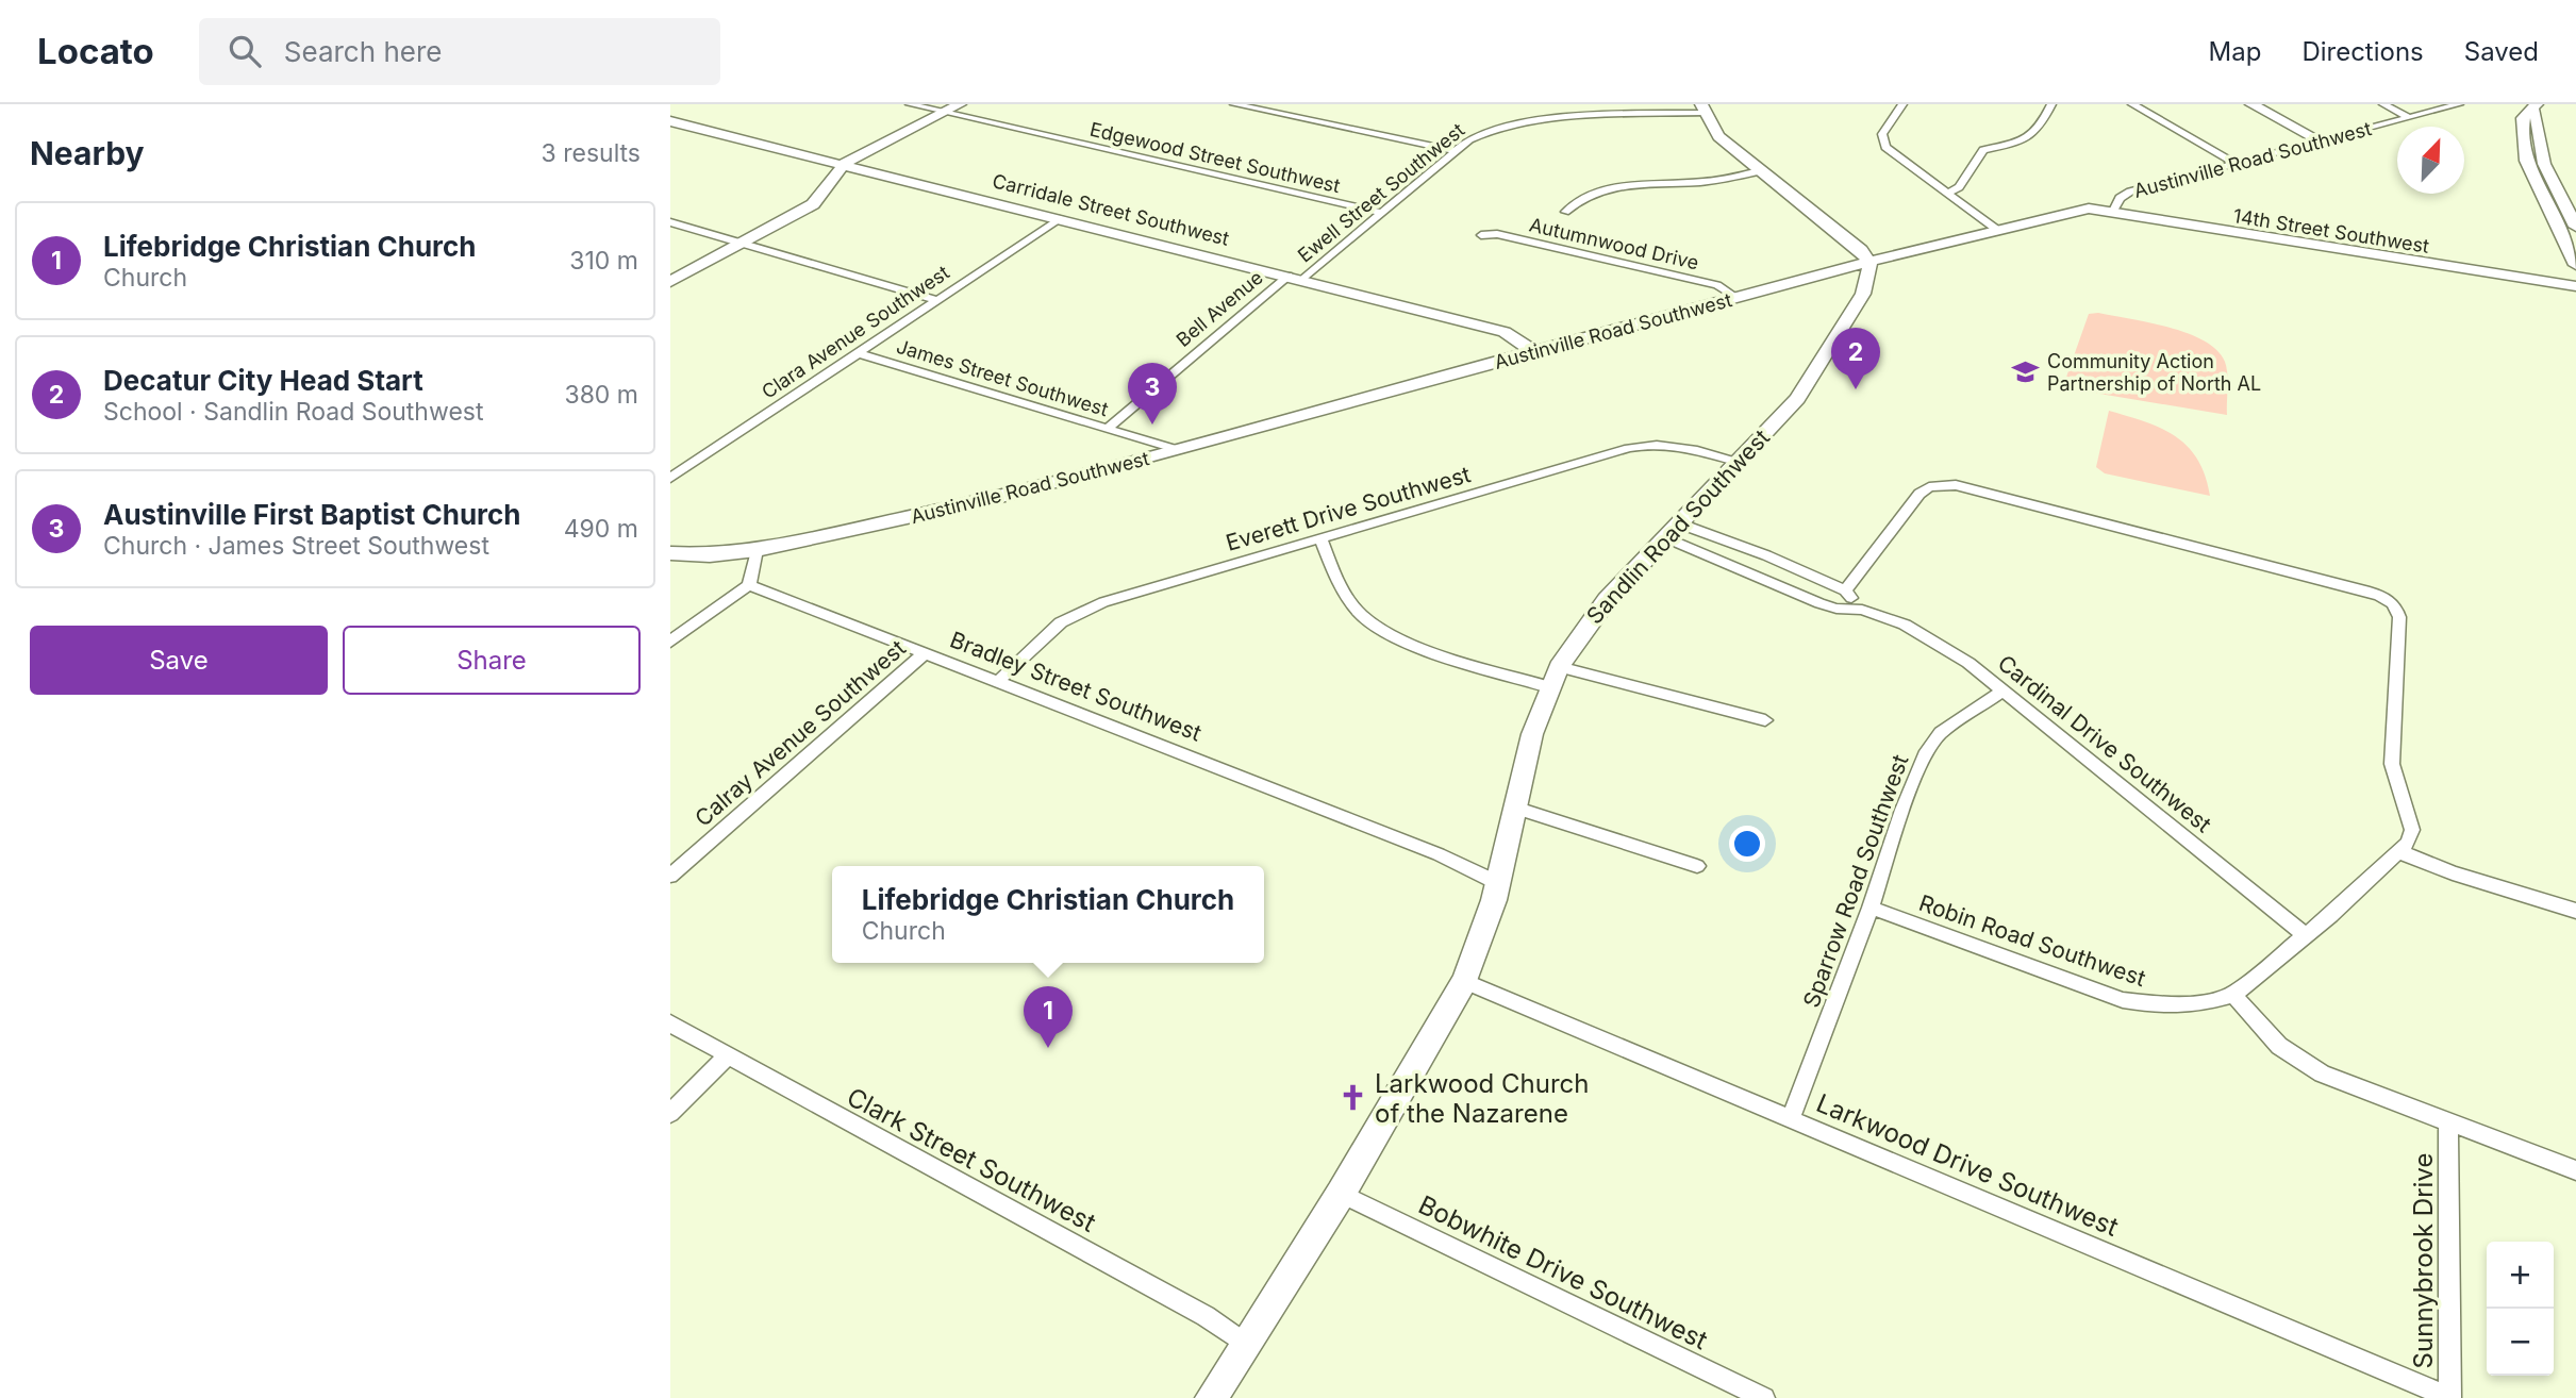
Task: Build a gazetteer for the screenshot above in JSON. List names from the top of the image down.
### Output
{
  "streets": {
    "street": [
      "Edgewood Street Southwest",
      "Austinville Road Southwest",
      "Ewell Street Southwest",
      "Carridale Street Southwest",
      "14th Street Southwest",
      "Autumnwood Drive",
      "Bell Avenue",
      "Clara Avenue Southwest",
      "James Street Southwest",
      "Everett Drive Southwest",
      "Sandlin Road Southwest",
      "Bradley Street Southwest",
      "Calray Avenue Southwest",
      "Cardinal Drive Southwest",
      "Sparrow Road Southwest",
      "Robin Road Southwest",
      "Clark Street Southwest",
      "Larkwood Drive Southwest",
      "Sunnybrook Drive",
      "Bobwhite Drive Southwest"
    ]
  },
  "crossings": [
    ["Edgewood Street Southwest", "Ewell Street Southwest"],
    ["Austinville Road Southwest", "Carridale Street Southwest"],
    ["Austinville Road Southwest", "14th Street Southwest"],
    ["Austinville Road Southwest", "Autumnwood Drive"],
    ["Austinville Road Southwest", "James Street Southwest"],
    ["Austinville Road Southwest", "Sandlin Road Southwest"],
    ["Ewell Street Southwest", "Carridale Street Southwest"],
    ["Ewell Street Southwest", "Bell Avenue"],
    ["Carridale Street Southwest", "Bell Avenue"],
    ["Carridale Street Southwest", "Clara Avenue Southwest"],
    ["Bell Avenue", "James Street Southwest"],
    ["Clara Avenue Southwest", "James Street Southwest"],
    ["Everett Drive Southwest", "Sandlin Road Southwest"],
    ["Everett Drive Southwest", "Bradley Street Southwest"],
    ["Sandlin Road Southwest", "Bradley Street Southwest"],
    ["Sandlin Road Southwest", "Cardinal Drive Southwest"],
    ["Sandlin Road Southwest", "Clark Street Southwest"],
    ["Sandlin Road Southwest", "Larkwood Drive Southwest"],
    ["Sandlin Road Southwest", "Bobwhite Drive Southwest"],
    ["Bradley Street Southwest", "Calray Avenue Southwest"],
    ["Cardinal Drive Southwest", "Sparrow Road Southwest"],
    ["Cardinal Drive Southwest", "Robin Road Southwest"],
    ["Sparrow Road Southwest", "Robin Road Southwest"],
    ["Sparrow Road Southwest", "Larkwood Drive Southwest"],
    ["Larkwood Drive Southwest", "Sunnybrook Drive"]
  ],
  "places": {
    "school or university": ["Community Action Partnership of North AL"],
    "church": ["Larkwood Church of the Nazarene"]
  },
  "north": "top right",
  "page": {
    "header": "Locato",
    "search": "Search here",
    "nav": ["Map", "Directions", "Saved"],
    "heading": ["Nearby", "3 results"],
    "list": [
      {
        "mark": "1",
        "name": "Lifebridge Christian Church",
        "note": "Church",
        "value": "310 m"
      },
      {
        "mark": "2",
        "name": "Decatur City Head Start",
        "note": "School · Sandlin Road Southwest",
        "value": "380 m"
      },
      {
        "mark": "3",
        "name": "Austinville First Baptist Church",
        "note": "Church · James Street Southwest",
        "value": "490 m"
      }
    ],
    "pins": ["2", "3", "1"],
    "buttons": ["Save", "Share"],
    "popup": ["Lifebridge Christian Church", "Church"],
    "map_buttons": ["+", "−"]
  }
}
